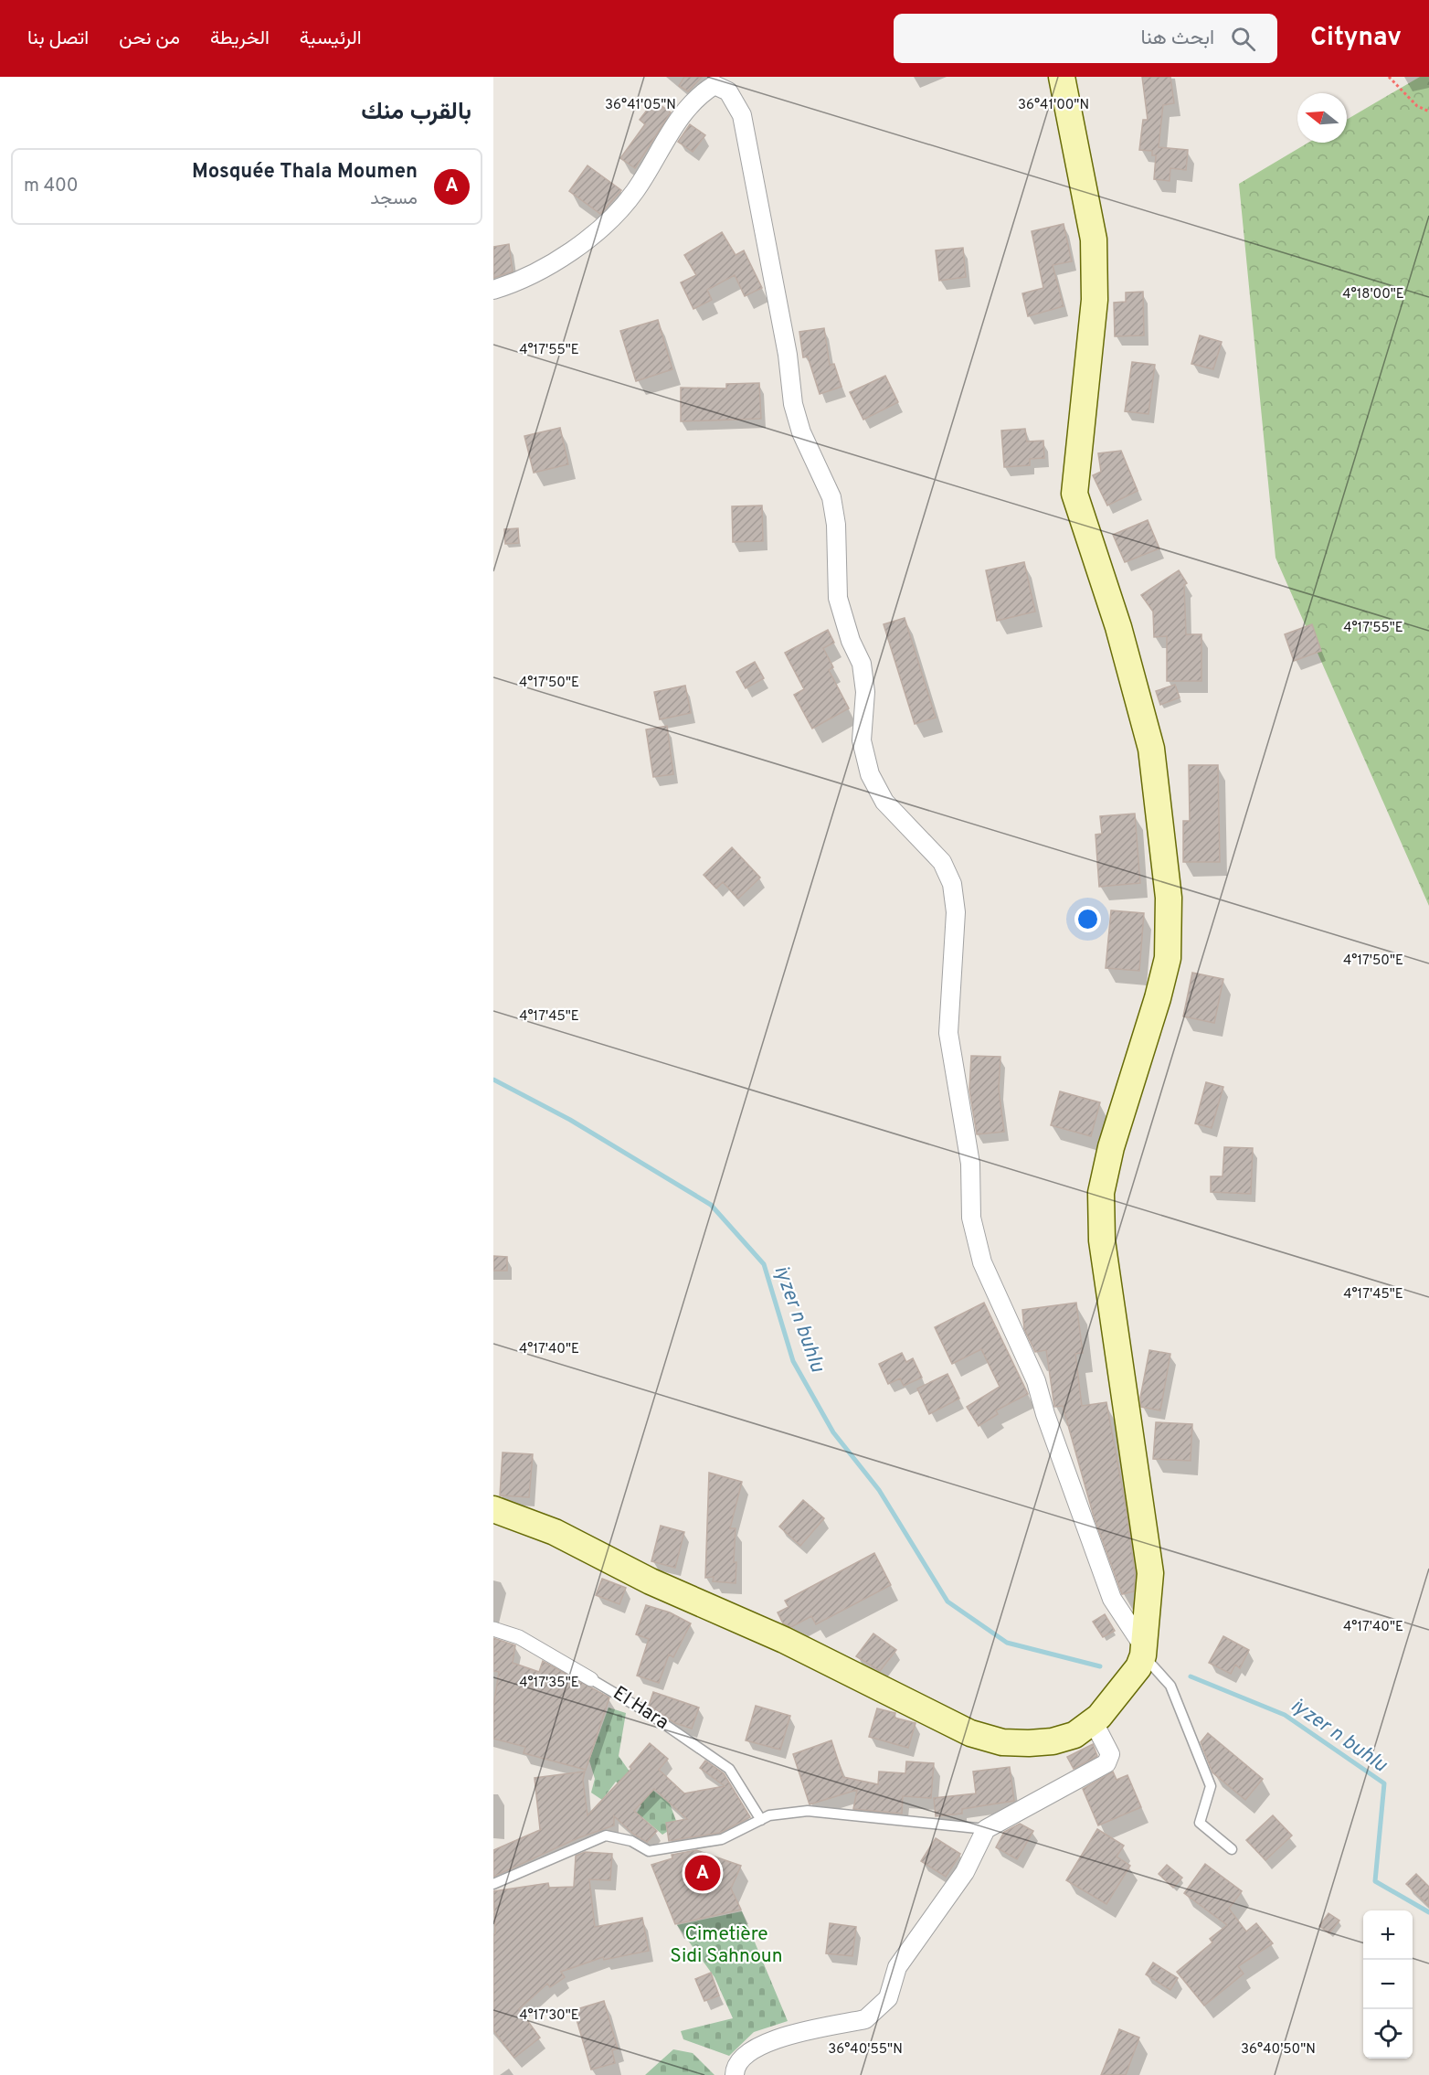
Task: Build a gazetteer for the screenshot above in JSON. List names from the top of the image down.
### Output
{
  "streets": {
    "street": ["El Hara"]
  },
  "water": ["iγzer n buhlu"],
  "parks": ["Cimetière Sidi Sahnoun"],
  "north": "left",
  "page": {
    "header": "Citynav",
    "search": "ابحث هنا",
    "nav": [
      "الرئيسية",
      "الخريطة",
      "من نحن",
      "اتصل بنا"
    ],
    "heading": "بالقرب منك",
    "list": [
      {
        "mark": "A",
        "name": "Mosquée Thala Moumen",
        "note": "مسجد",
        "value": "400 m"
      }
    ],
    "pins": "A",
    "map_buttons": ["+", "−"]
  },
  "coordinates": [
    "36°41'05\"N",
    "36°41'00\"N",
    "4°18'00\"E",
    "4°17'55\"E",
    "4°17'50\"E",
    "4°17'45\"E",
    "4°17'40\"E",
    "4°17'35\"E",
    "4°17'30\"E",
    "36°40'55\"N",
    "36°40'50\"N"
  ]
}
